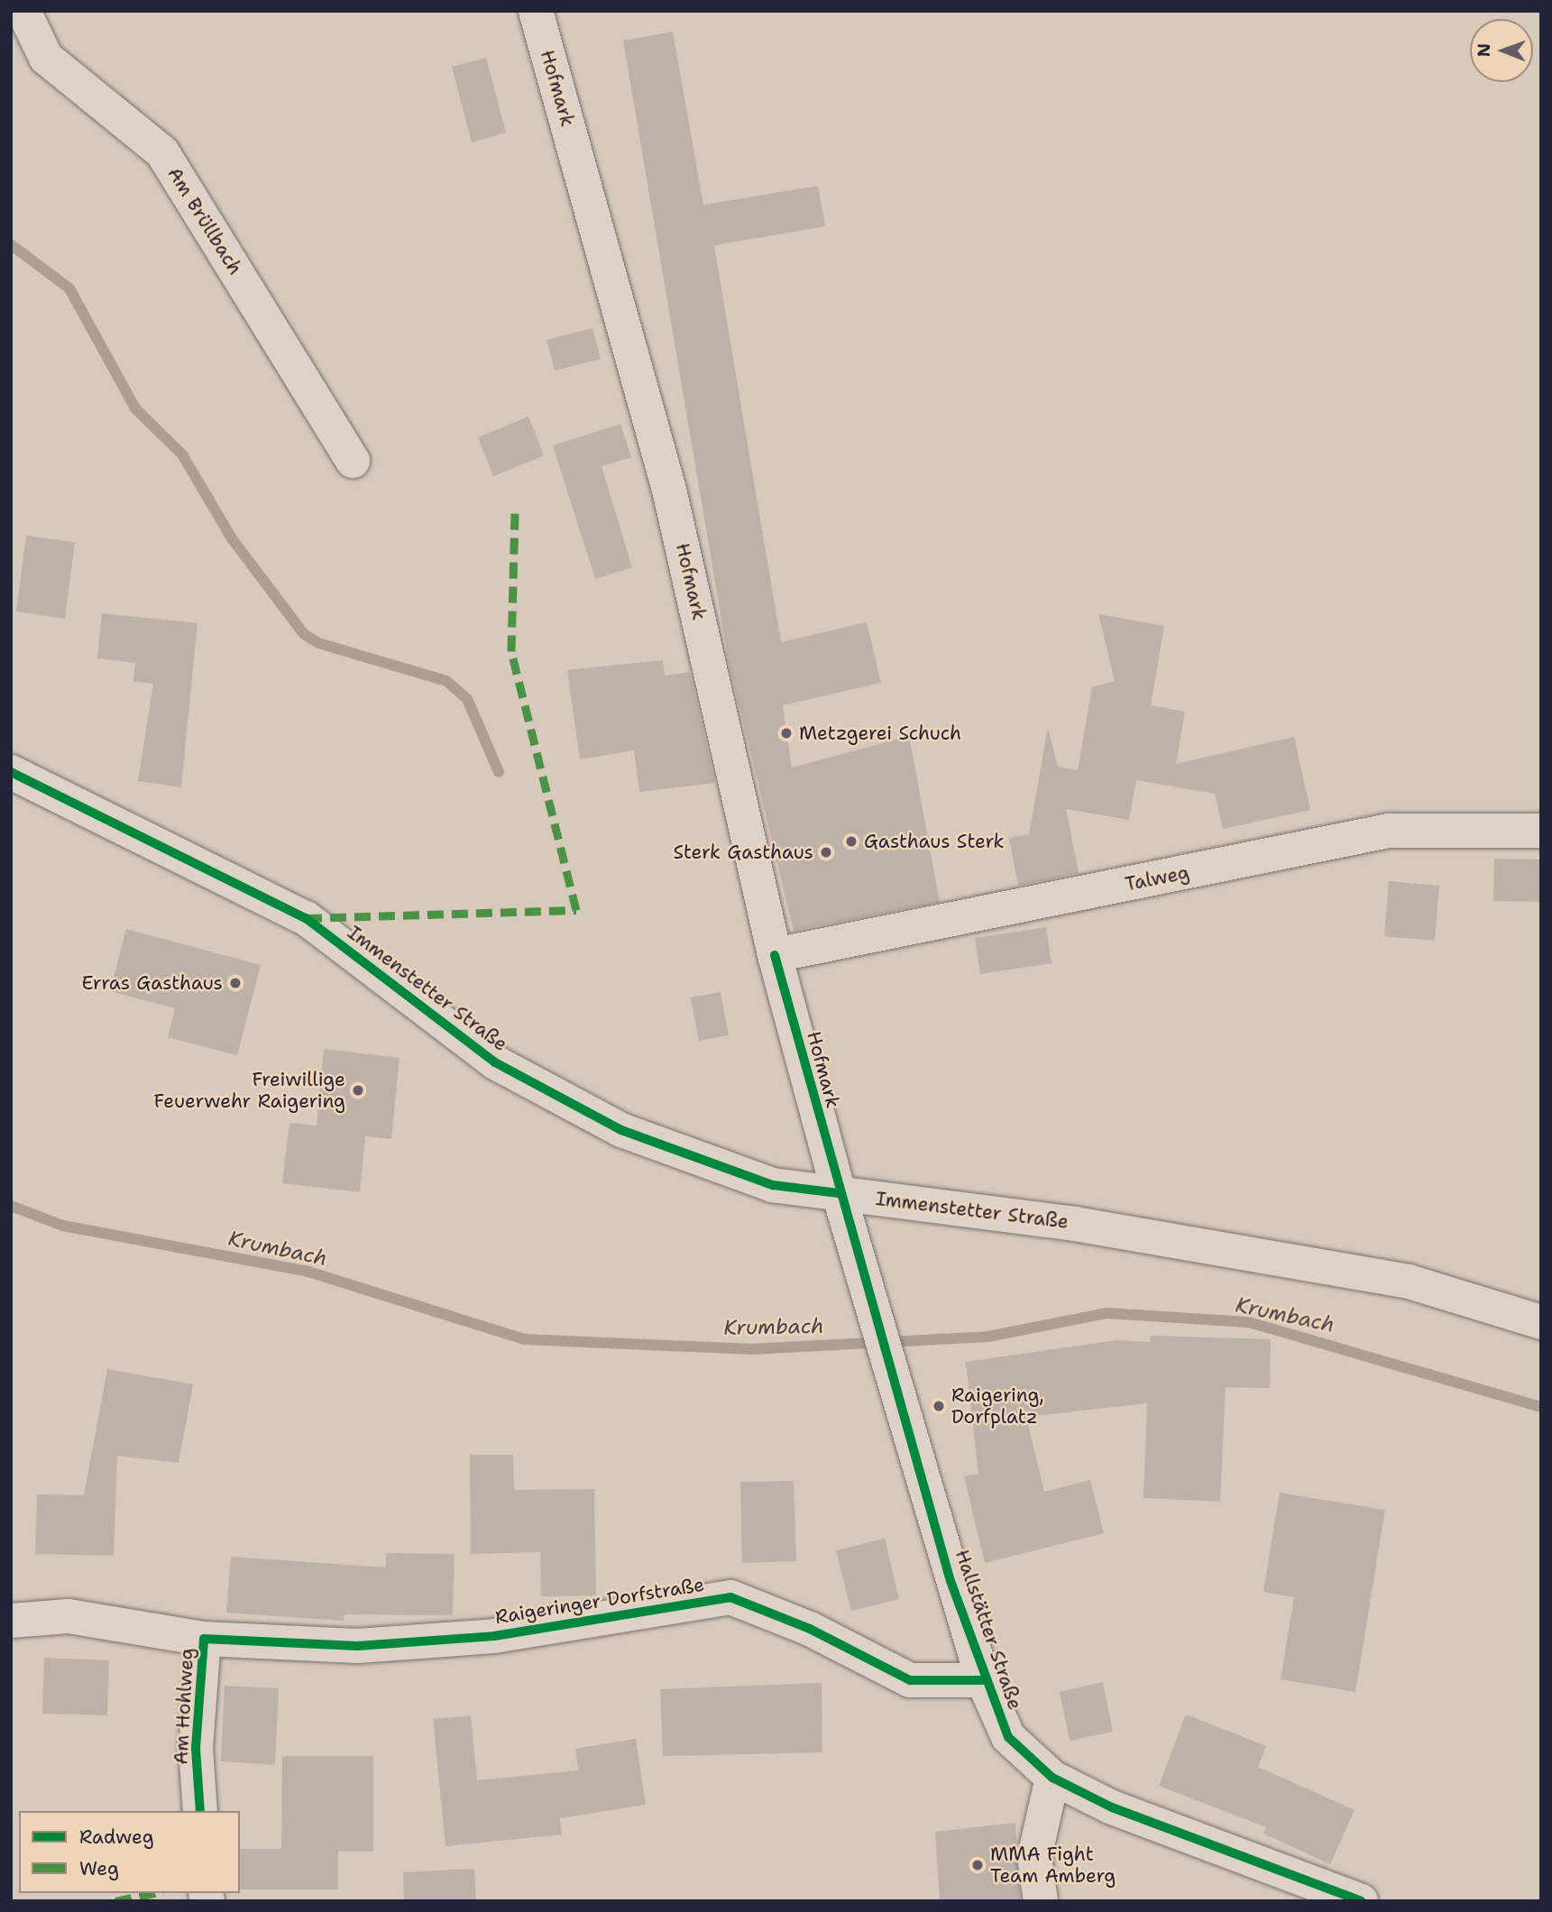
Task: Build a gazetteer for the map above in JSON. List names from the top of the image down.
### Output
{
  "streets": {
    "street": [
      "Hofmark",
      "Am Brüllbach",
      "Talweg",
      "Immenstetter Straße",
      "Raigeringer Dorfstraße",
      "Hallstätter Straße",
      "Am Hohlweg"
    ]
  },
  "crossings": [
    ["Hofmark", "Talweg"],
    ["Hofmark", "Immenstetter Straße"],
    ["Hofmark", "Hallstätter Straße"],
    ["Immenstetter Straße", "Hallstätter Straße"],
    ["Raigeringer Dorfstraße", "Hallstätter Straße"],
    ["Raigeringer Dorfstraße", "Am Hohlweg"]
  ],
  "water": ["Krumbach"],
  "places": [
    "Metzgerei Schuch",
    "Gasthaus Sterk",
    "Sterk Gasthaus",
    "Erras Gasthaus",
    "Freiwillige Feuerwehr Raigering",
    "Raigering, Dorfplatz",
    "MMA Fight Team Amberg"
  ],
  "legend": ["Radweg", "Weg"],
  "north": "left"
}
